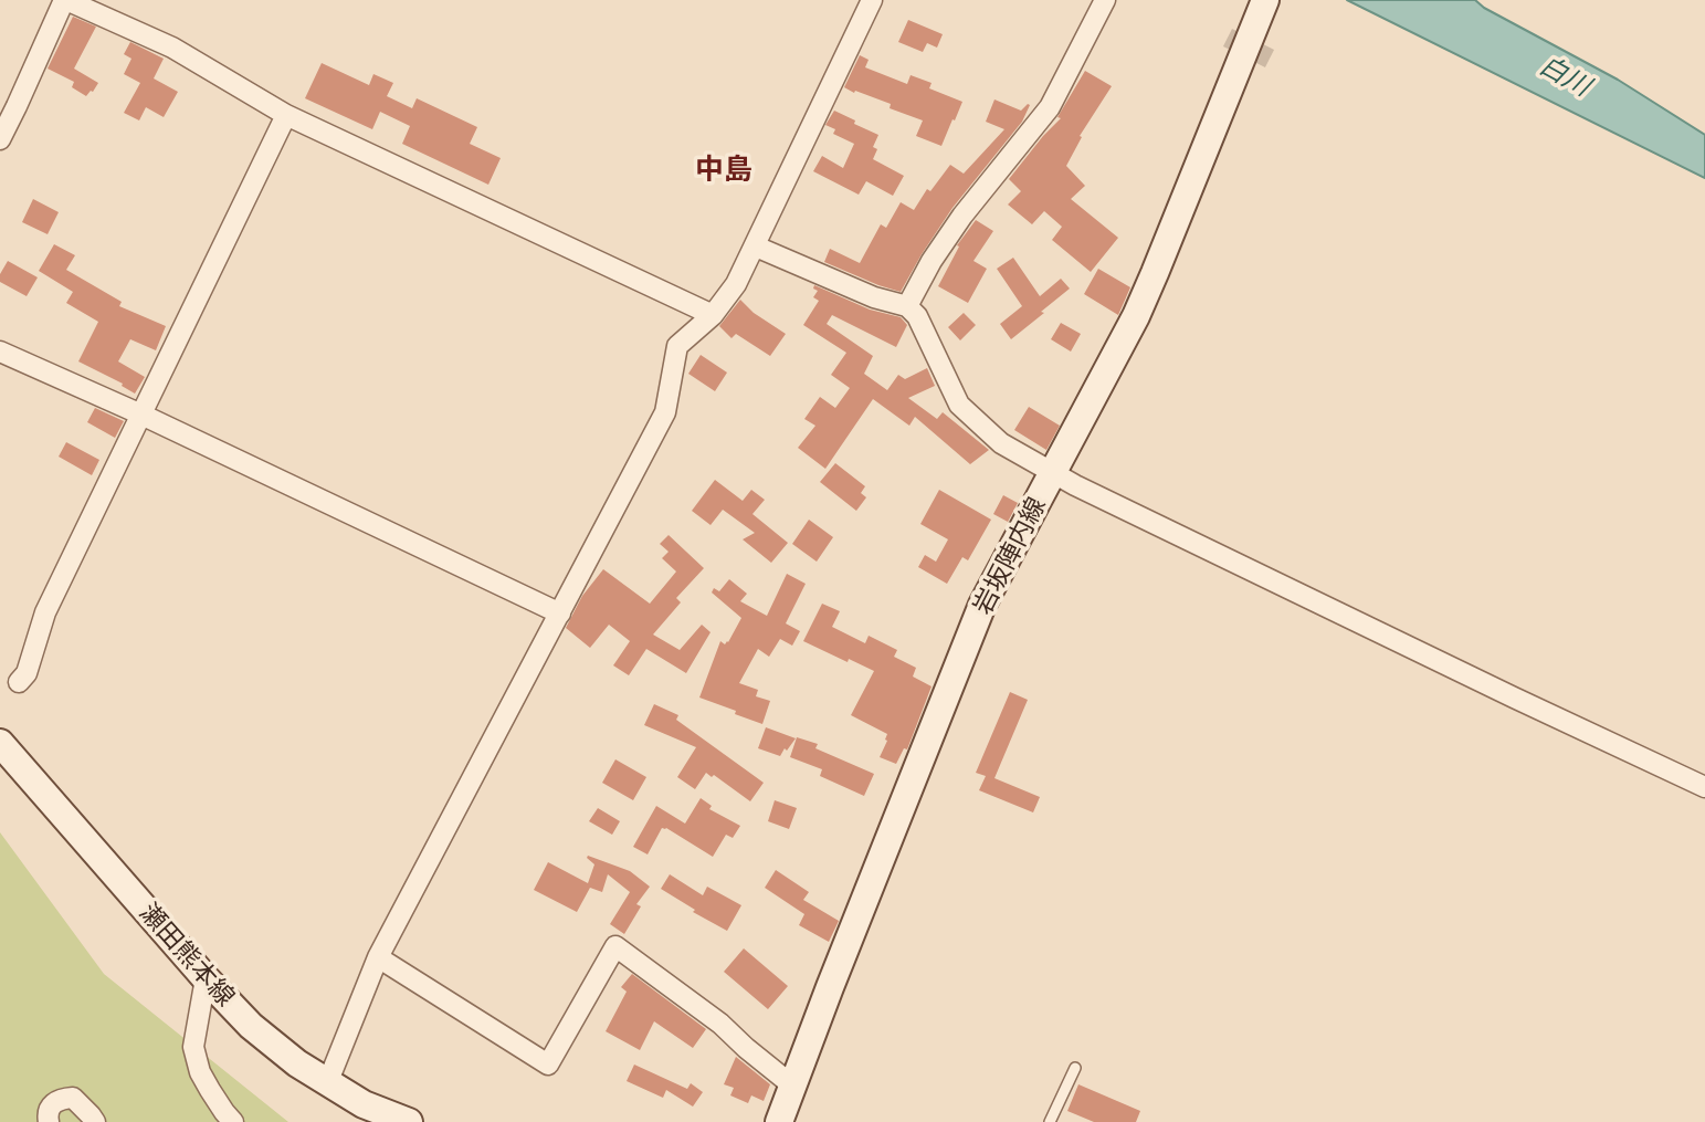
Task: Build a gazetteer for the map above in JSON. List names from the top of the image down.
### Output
{
  "streets": {
    "main road": ["岩坂陣内線", "瀬田熊本線"]
  },
  "districts": ["中島"],
  "water": ["白川"]
}
